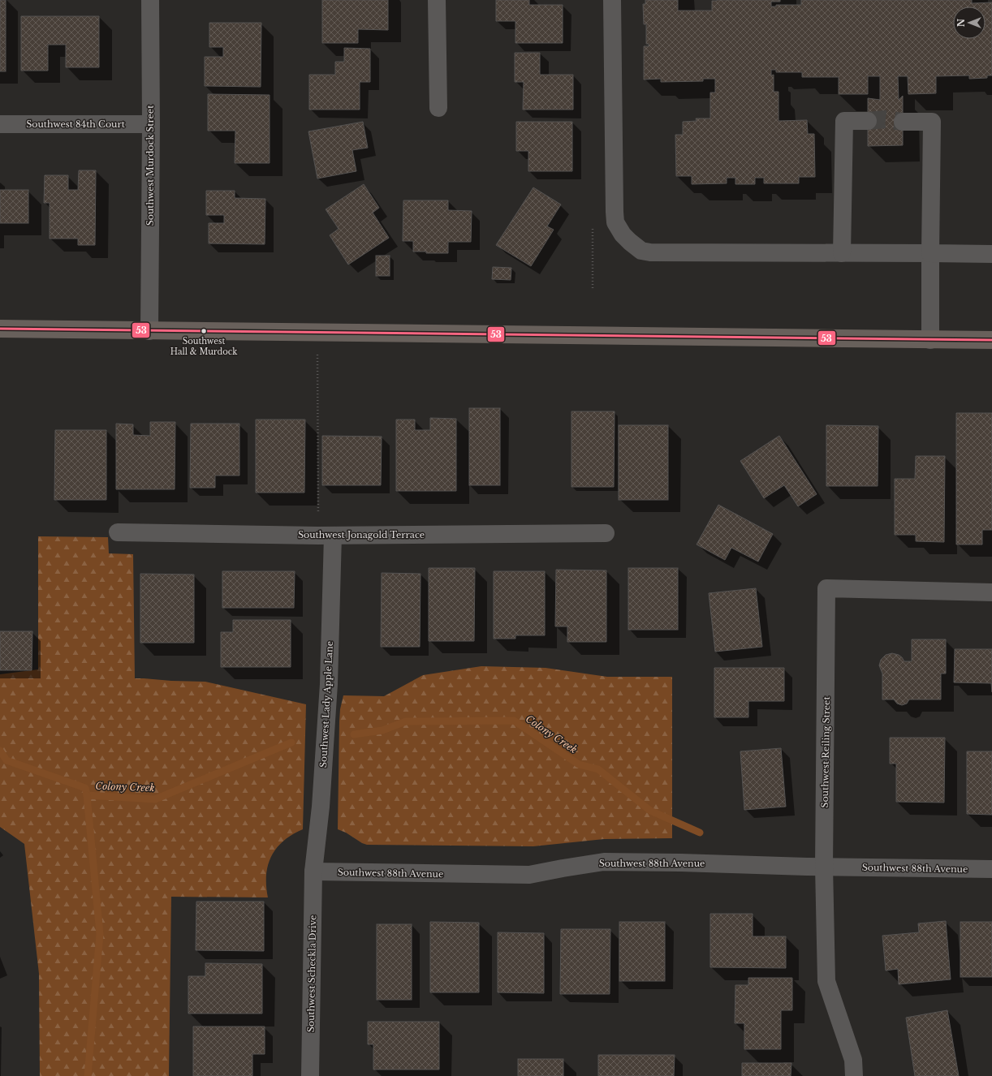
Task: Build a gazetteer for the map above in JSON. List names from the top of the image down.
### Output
{
  "streets": {
    "street": [
      "Southwest 84th Court",
      "Southwest Murdock Street",
      "Southwest Jonagold Terrace",
      "Southwest Lady Apple Lane",
      "Southwest Reiling Street",
      "Southwest 88th Avenue",
      "Southwest Scheckla Drive"
    ]
  },
  "crossings": [
    ["Southwest 84th Court", "Southwest Murdock Street"],
    ["Southwest Jonagold Terrace", "Southwest Lady Apple Lane"],
    ["Southwest Lady Apple Lane", "Southwest 88th Avenue"],
    ["Southwest Lady Apple Lane", "Southwest Scheckla Drive"],
    ["Southwest Reiling Street", "Southwest 88th Avenue"],
    ["Southwest 88th Avenue", "Southwest Scheckla Drive"]
  ],
  "water": ["Colony Creek"],
  "places": ["Southwest Hall & Murdock"],
  "lines": ["transit line 53"],
  "north": "left"
}
